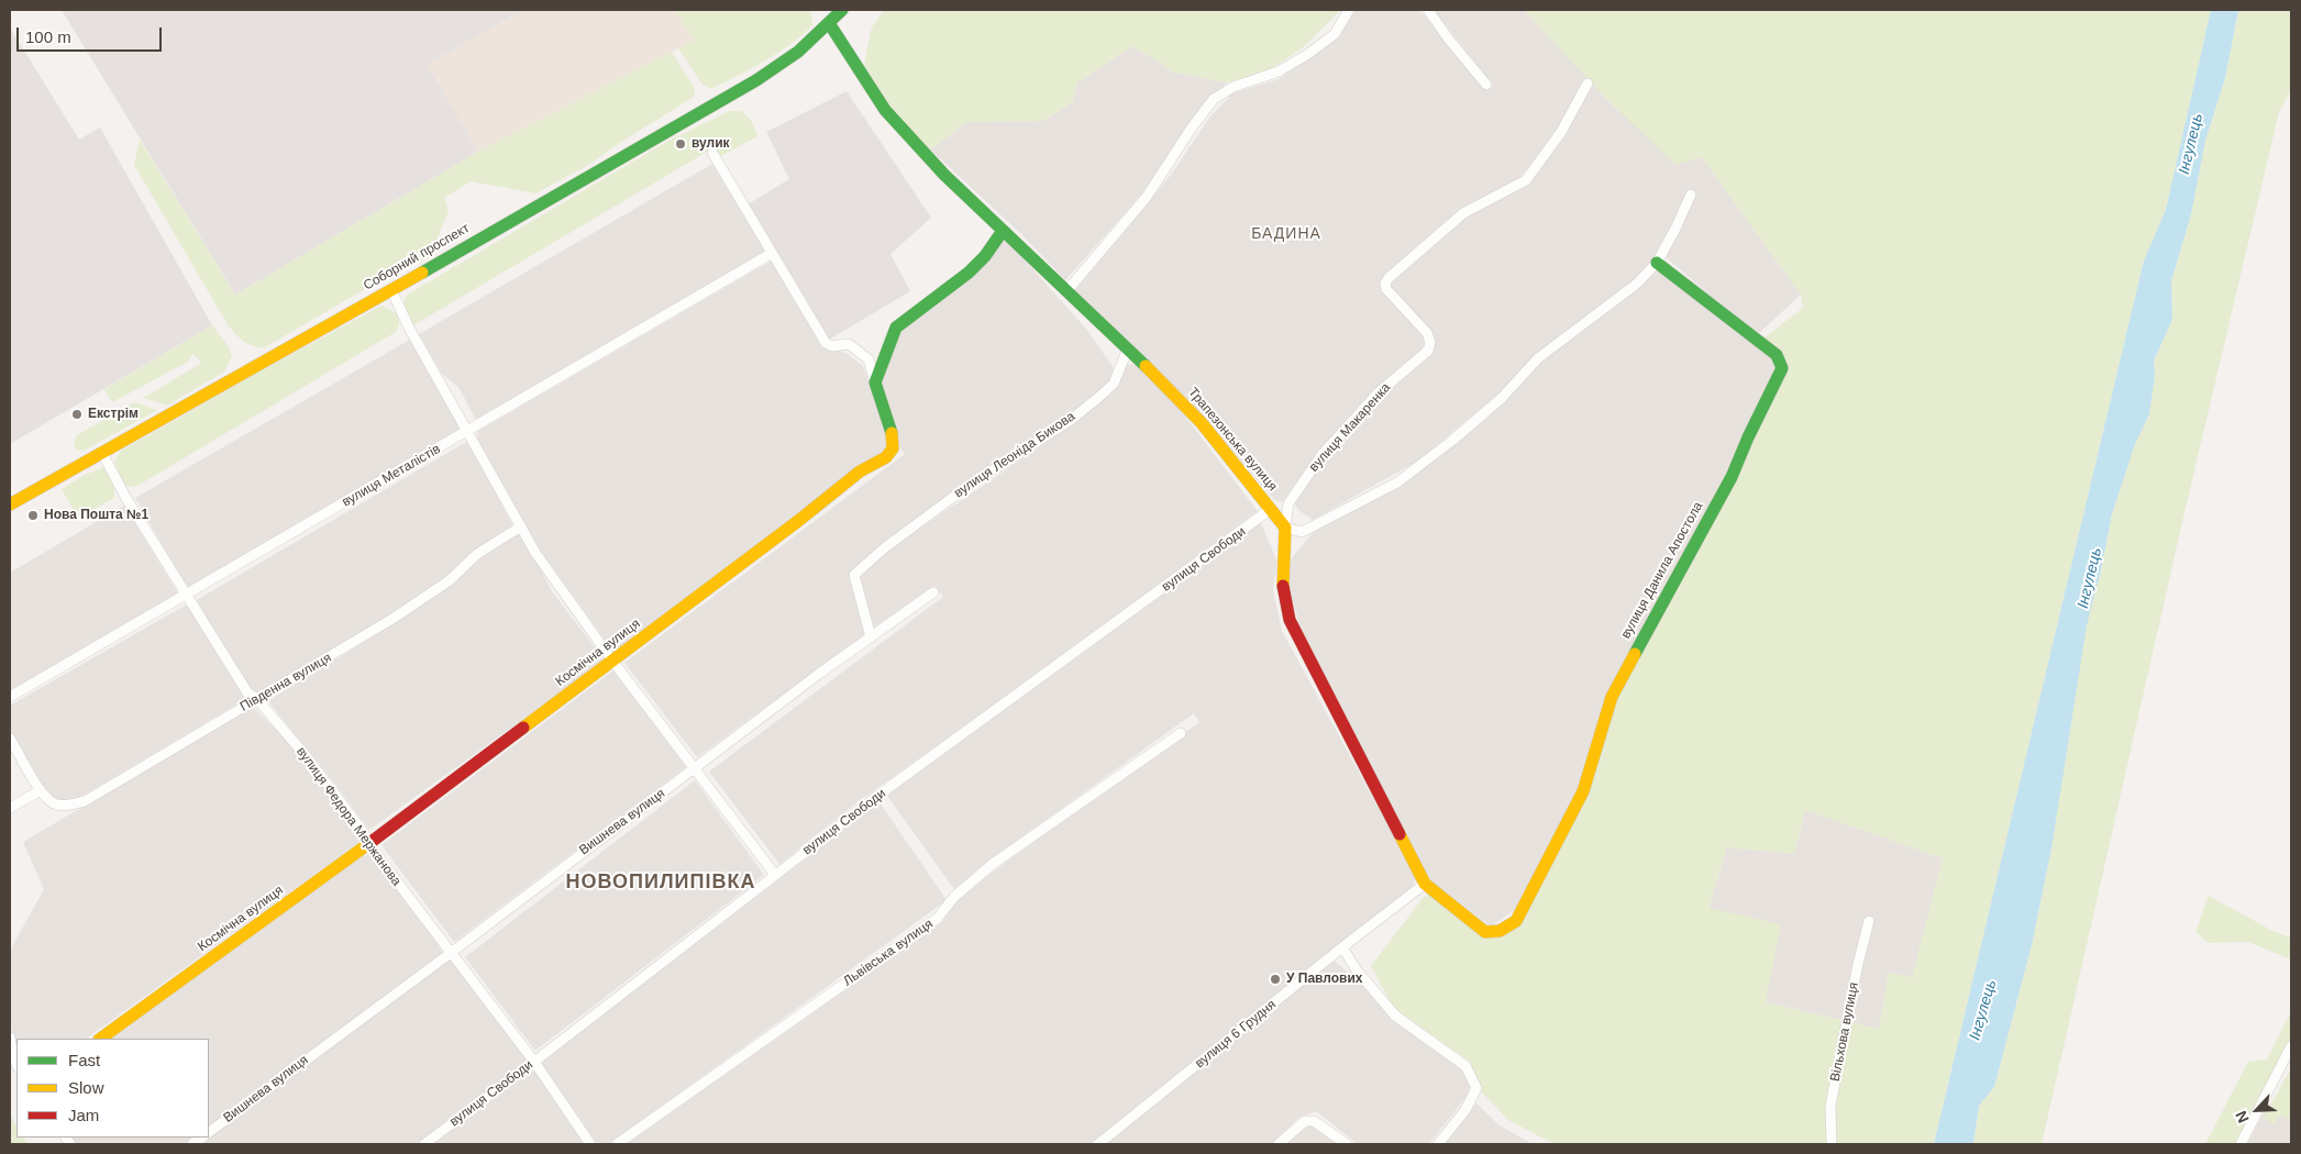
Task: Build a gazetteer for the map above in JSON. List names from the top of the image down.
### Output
{
  "streets": {
    "street": [
      "Соборний проспект",
      "вулиця Макаренка",
      "Трапезонська вулиця",
      "вулиця Леоніда Бикова",
      "вулиця Металістів",
      "вулиця Свободи",
      "вулиця Данила Апостола",
      "Космічна вулиця",
      "Південна вулиця",
      "вулиця Федора Мержанова",
      "Вишнева вулиця",
      "Львівська вулиця",
      "Вільхова вулиця",
      "вулиця 6 Грудня"
    ]
  },
  "crossings": [
    ["Соборний проспект", "Трапезонська вулиця"],
    ["Соборний проспект", "вулиця Федора Мержанова"],
    ["вулиця Макаренка", "Трапезонська вулиця"],
    ["Трапезонська вулиця", "вулиця Леоніда Бикова"],
    ["Трапезонська вулиця", "вулиця Свободи"],
    ["вулиця Леоніда Бикова", "Вишнева вулиця"],
    ["вулиця Металістів", "вулиця Федора Мержанова"],
    ["вулиця Свободи", "вулиця Федора Мержанова"],
    ["вулиця Данила Апостола", "вулиця 6 Грудня"],
    ["Космічна вулиця", "вулиця Федора Мержанова"],
    ["Південна вулиця", "вулиця Федора Мержанова"],
    ["вулиця Федора Мержанова", "Вишнева вулиця"]
  ],
  "districts": ["БАДИНА", "НОВОПИЛИПІВКА"],
  "water": ["Інгулець"],
  "places": [
    "вулик",
    "Екстрім",
    "Нова Пошта №1",
    "У Павлових"
  ],
  "legend": ["Fast", "Slow", "Jam"],
  "scale_bar": "100 m",
  "north": "bottom left"
}
